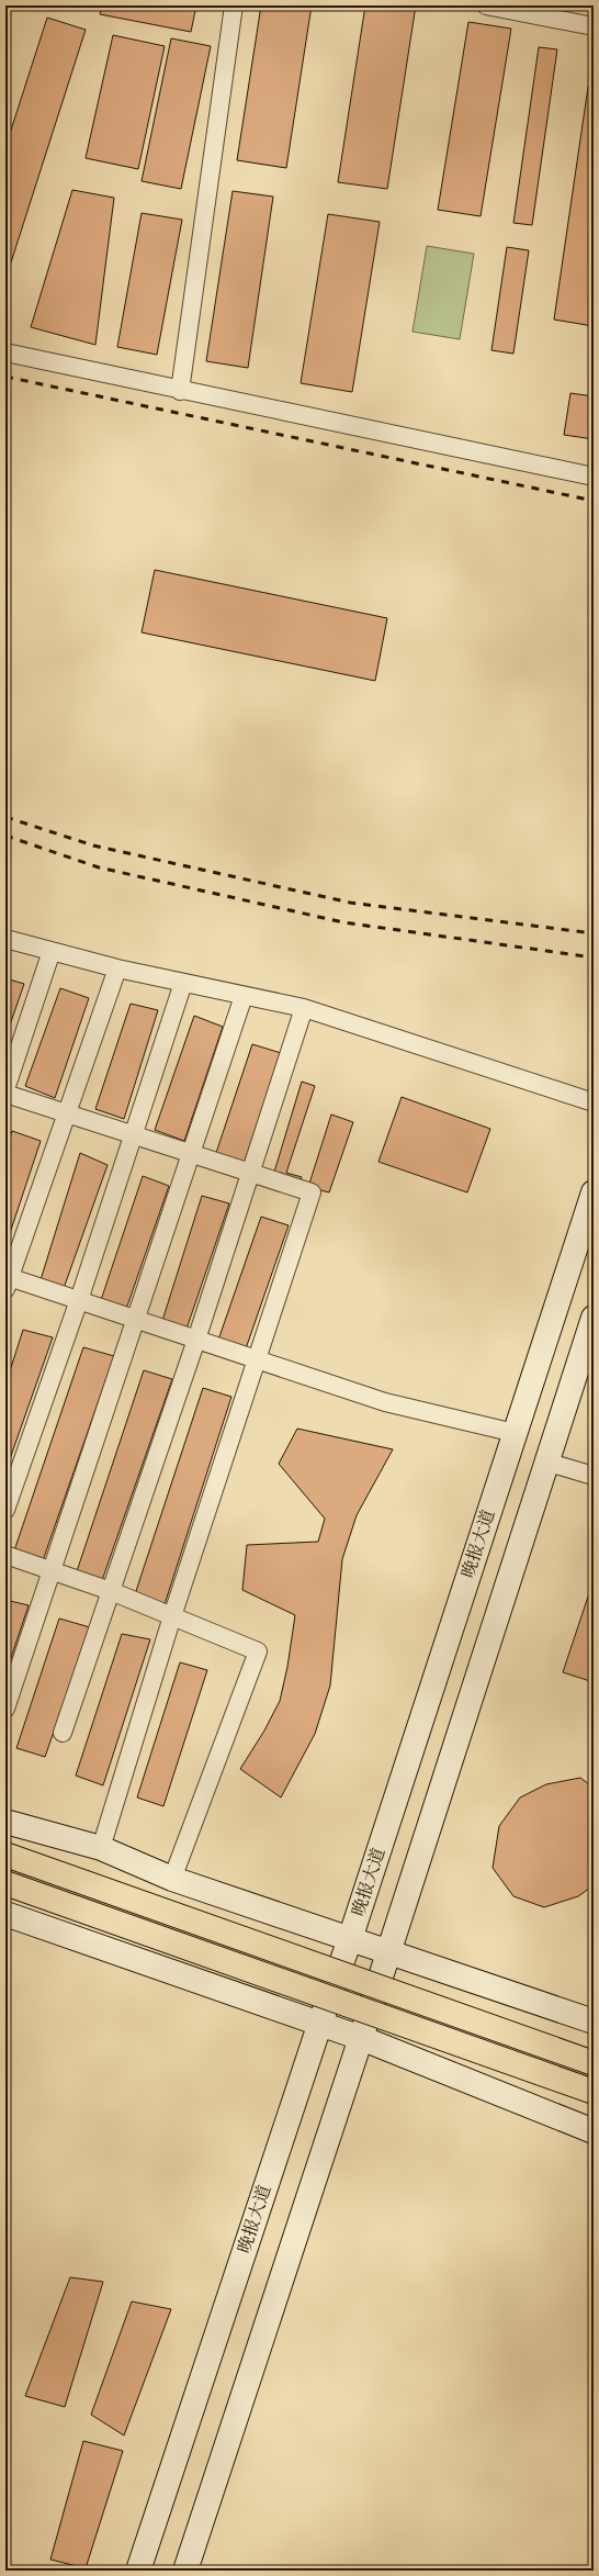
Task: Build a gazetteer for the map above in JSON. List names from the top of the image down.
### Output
{
  "streets": {
    "main road": ["晚报大道"]
  }
}
